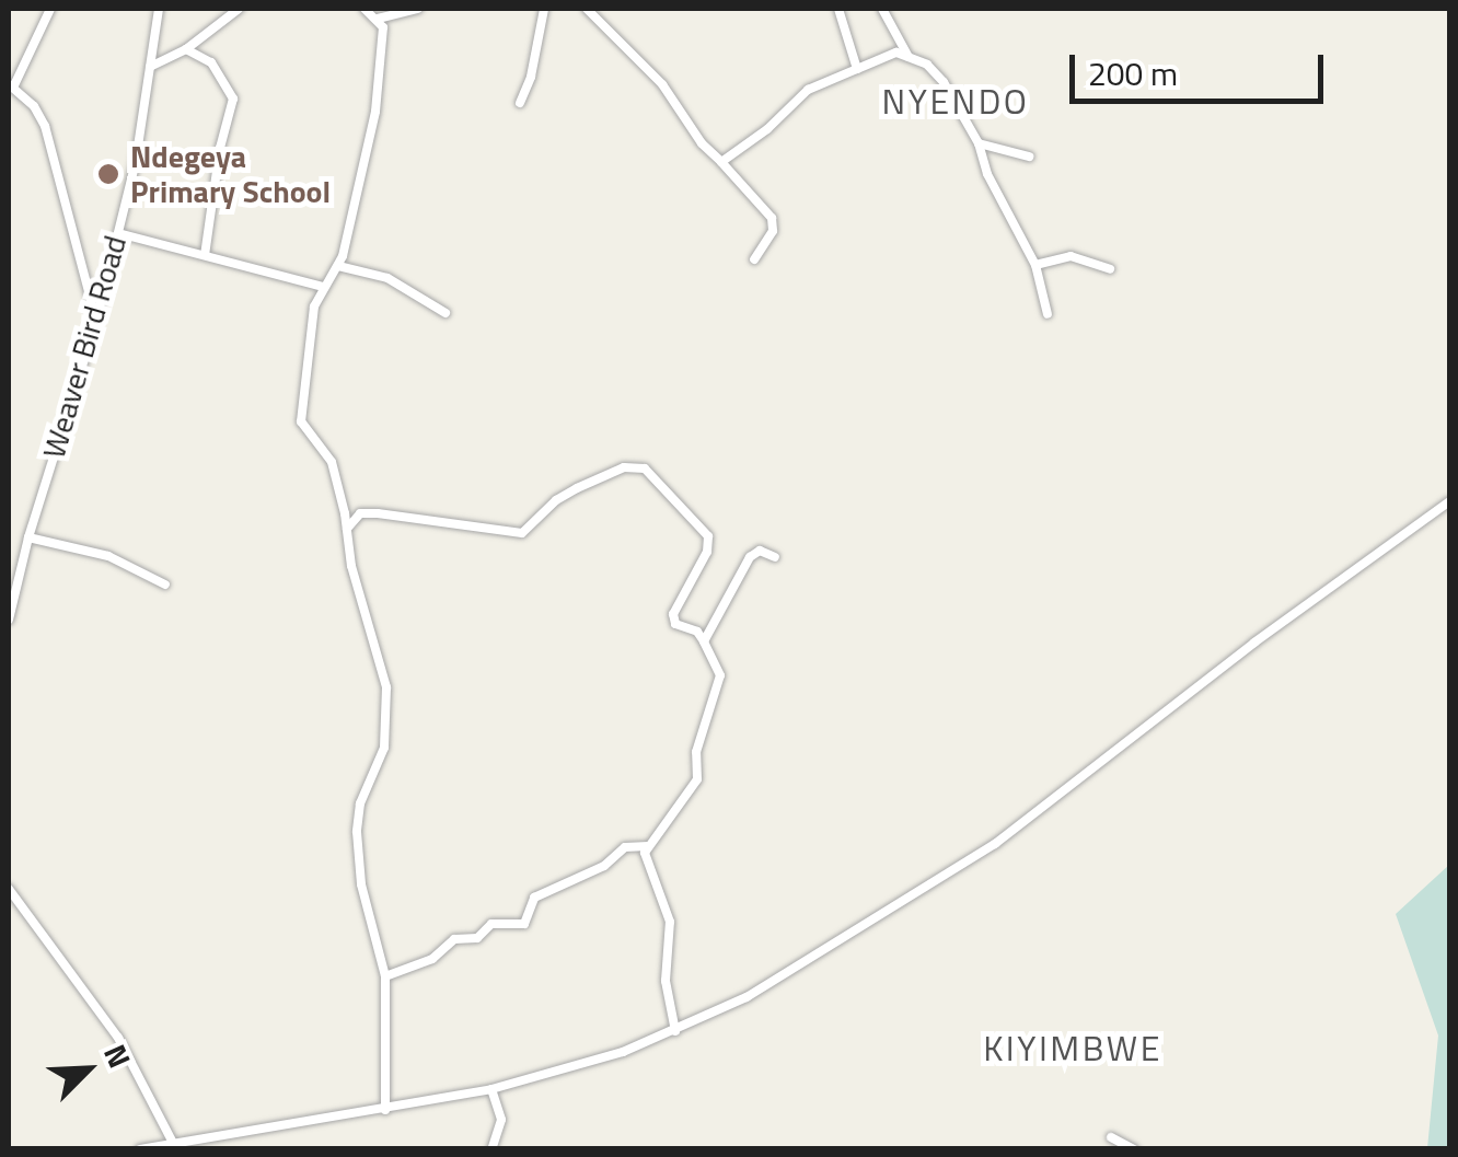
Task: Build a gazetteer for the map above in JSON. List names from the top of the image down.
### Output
{
  "streets": {
    "street": ["Weaver Bird Road"]
  },
  "districts": ["NYENDO", "KIYIMBWE"],
  "places": ["Ndegeya Primary School"],
  "scale_bar": "200 m",
  "north": "top right"
}
